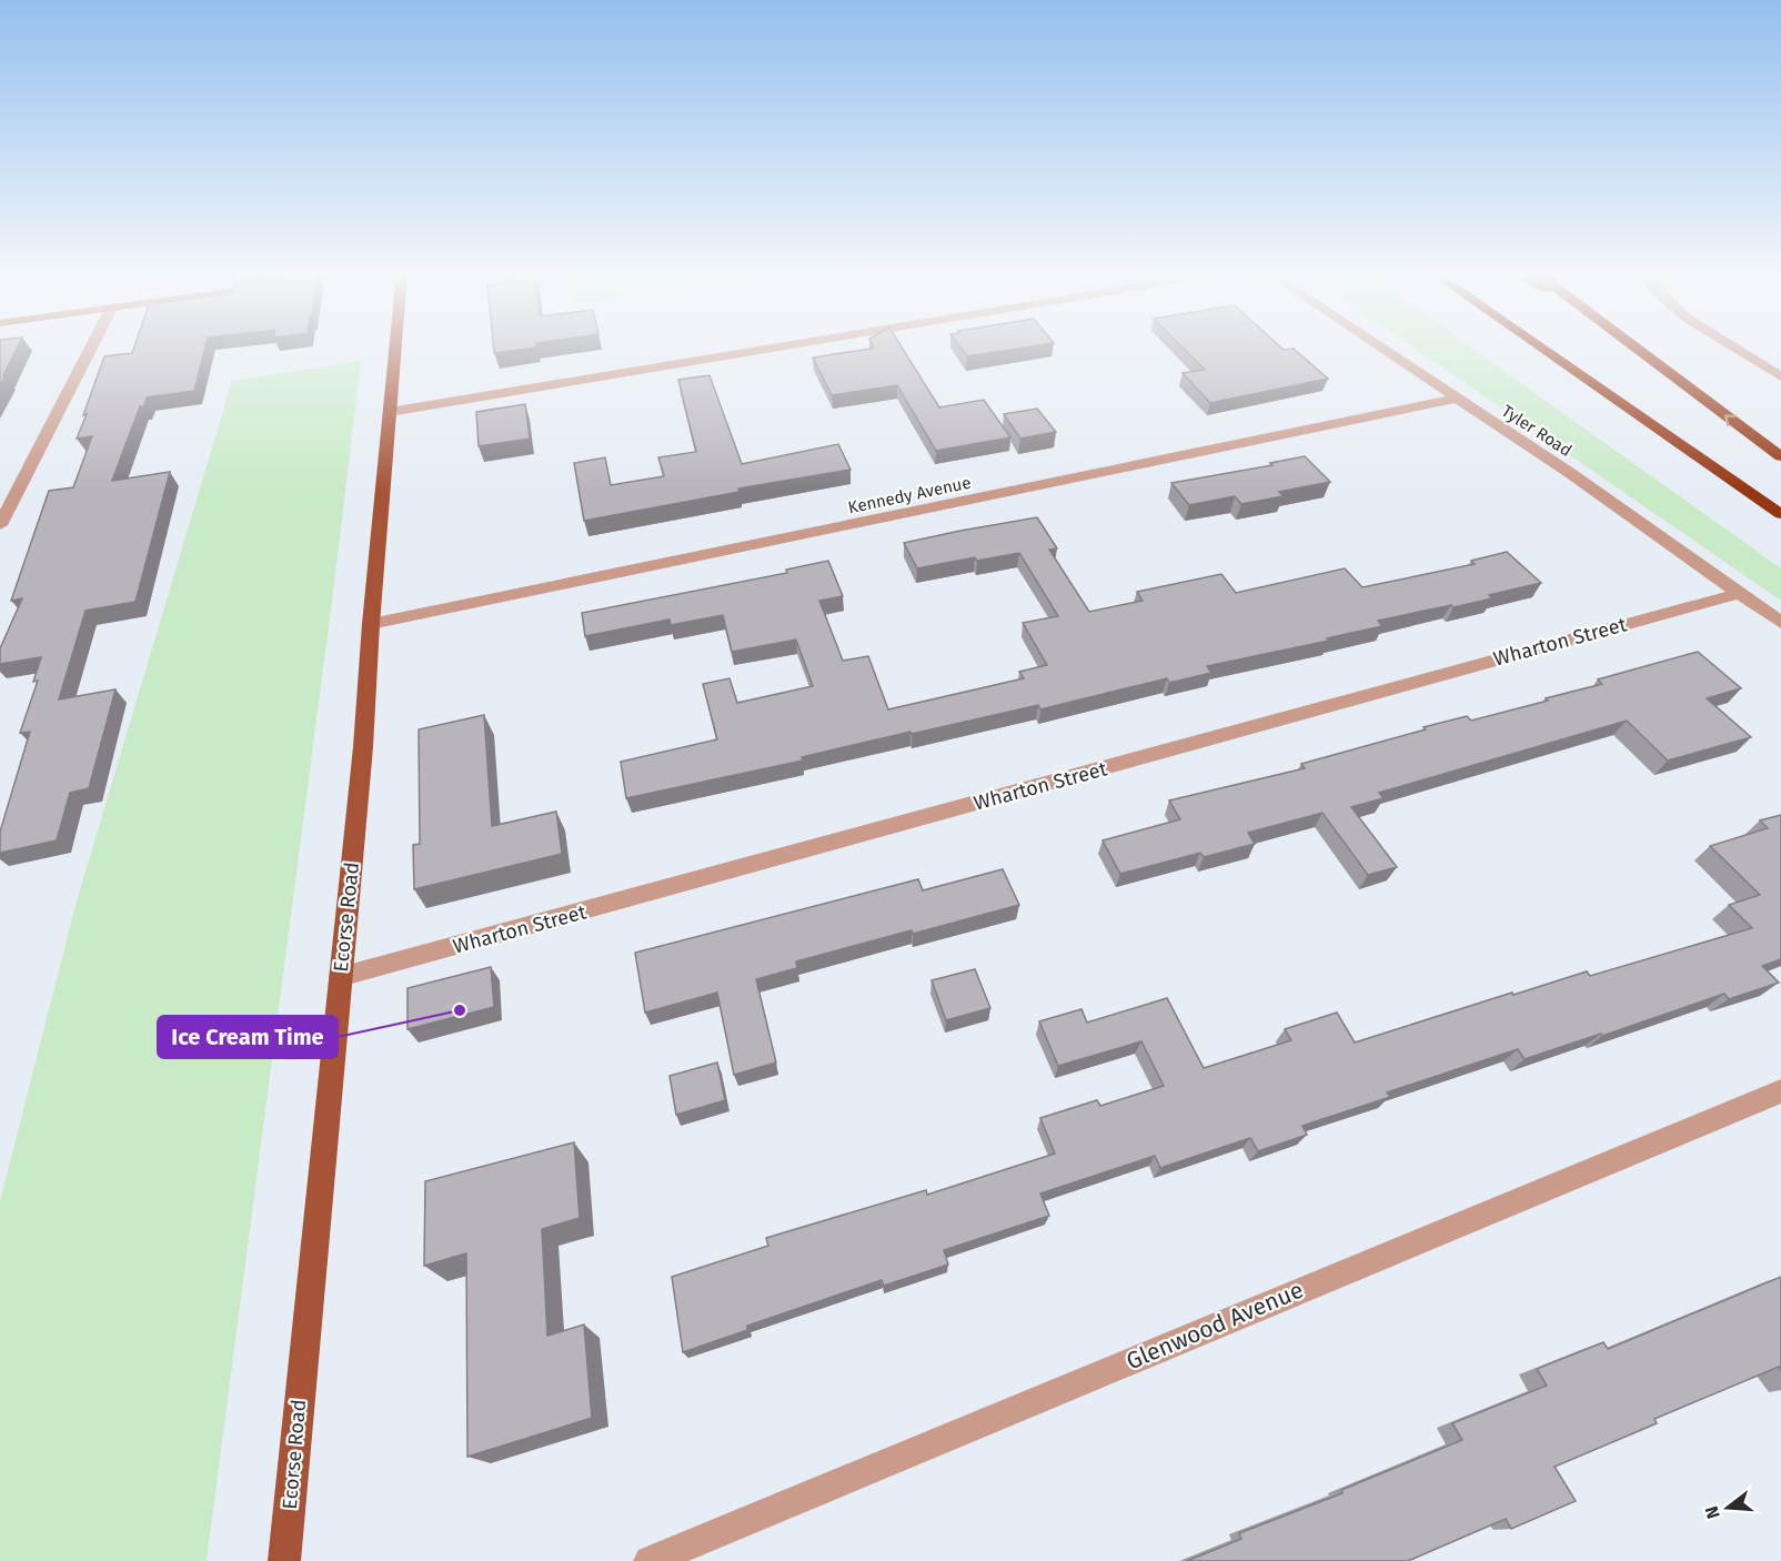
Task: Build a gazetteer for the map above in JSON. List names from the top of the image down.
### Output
{
  "streets": {
    "main road": ["Ecorse Road"],
    "street": [
      "Tyler Road",
      "Kennedy Avenue",
      "Wharton Street",
      "Glenwood Avenue"
    ]
  },
  "crossings": [
    ["Tyler Road", "Kennedy Avenue"],
    ["Tyler Road", "Wharton Street"],
    ["Kennedy Avenue", "Ecorse Road"],
    ["Wharton Street", "Ecorse Road"]
  ],
  "places": ["Ice Cream Time"],
  "north": "left"
}
